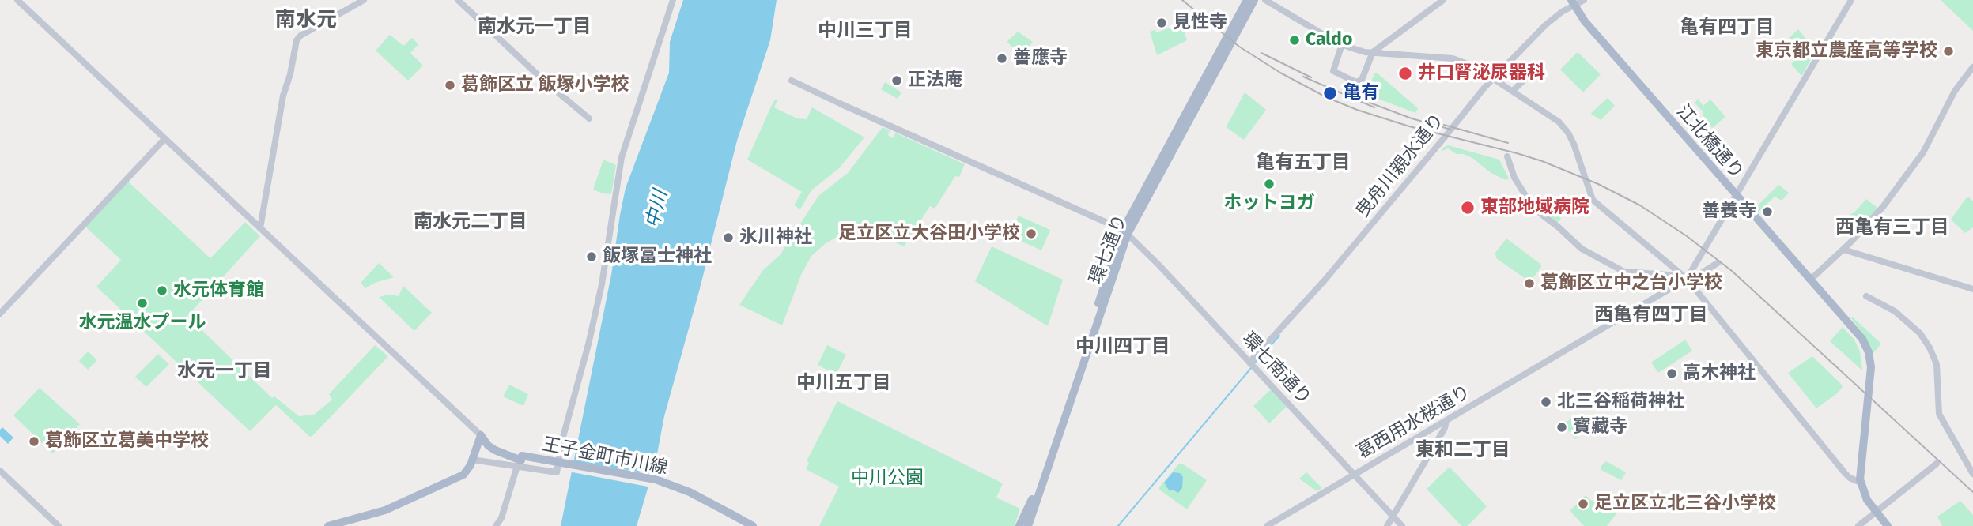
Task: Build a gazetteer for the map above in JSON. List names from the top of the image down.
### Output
{
  "streets": {
    "main road": ["江北橋通り", "環七通り", "王子金町市川線"],
    "street": ["曳舟川親水通り", "環七南通り", "葛西用水桜通り"]
  },
  "crossings": [
    ["江北橋通り", "曳舟川親水通り"],
    ["曳舟川親水通り", "環七南通り"],
    ["環七通り", "環七南通り"],
    ["環七南通り", "葛西用水桜通り"]
  ],
  "districts": [
    "南水元",
    "南水元一丁目",
    "亀有四丁目",
    "中川三丁目",
    "亀有五丁目",
    "南水元二丁目",
    "西亀有三丁目",
    "西亀有四丁目",
    "中川四丁目",
    "水元一丁目",
    "中川五丁目",
    "東和二丁目"
  ],
  "water": ["中川"],
  "parks": ["中川公園"],
  "places": [
    "見性寺",
    "Caldo",
    "東京都立農産高等学校",
    "善應寺",
    "井口腎泌尿器科",
    "正法庵",
    "葛飾区立 飯塚小学校",
    "亀有",
    "ホットヨガ",
    "東部地域病院",
    "善養寺",
    "足立区立大谷田小学校",
    "氷川神社",
    "飯塚冨士神社",
    "葛飾区立中之台小学校",
    "水元体育館",
    "水元温水プール",
    "高木神社",
    "北三谷稲荷神社",
    "寳藏寺",
    "葛飾区立葛美中学校",
    "足立区立北三谷小学校"
  ]
}
